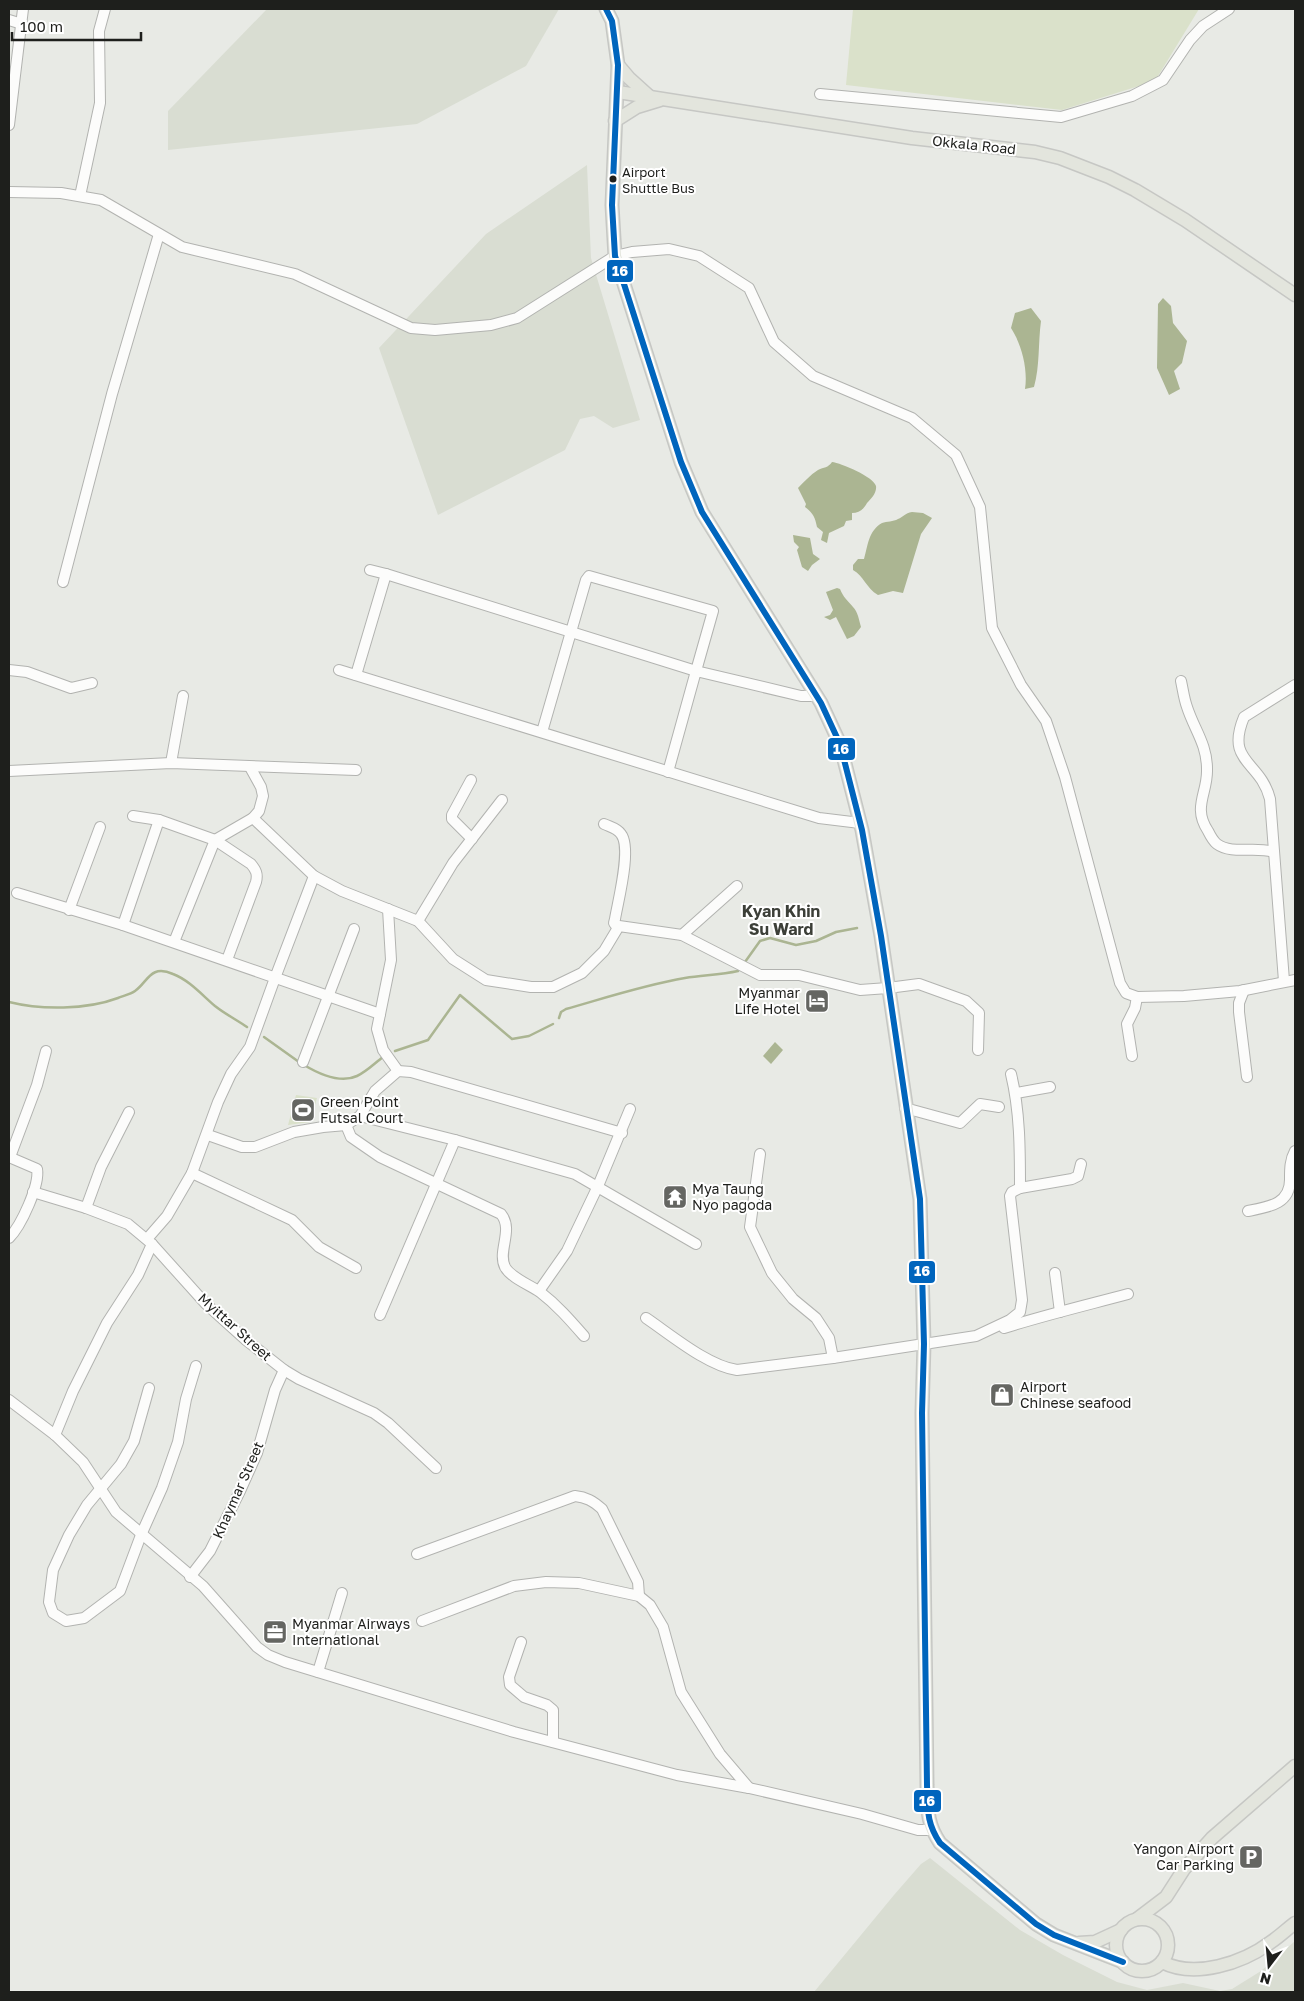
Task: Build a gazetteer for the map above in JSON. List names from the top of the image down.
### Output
{
  "streets": {
    "main road": ["Okkala Road"],
    "street": ["Myittar Street", "Khaymar Street"]
  },
  "crossings": [
    ["Myittar Street", "Khaymar Street"]
  ],
  "districts": ["Kyan Khin Su Ward"],
  "places": {
    "other": ["Airport Shuttle Bus"],
    "hotel": ["Myanmar Life Hotel"],
    "sports": ["Green Point Futsal Court"],
    "temple": ["Mya Taung Nyo pagoda"],
    "shop": ["Airport Chinese seafood"],
    "office": ["Myanmar Airways International"],
    "parking": ["Yangon Airport Car Parking"]
  },
  "lines": ["transit line 16"],
  "scale_bar": "100 m",
  "north": "bottom"
}
